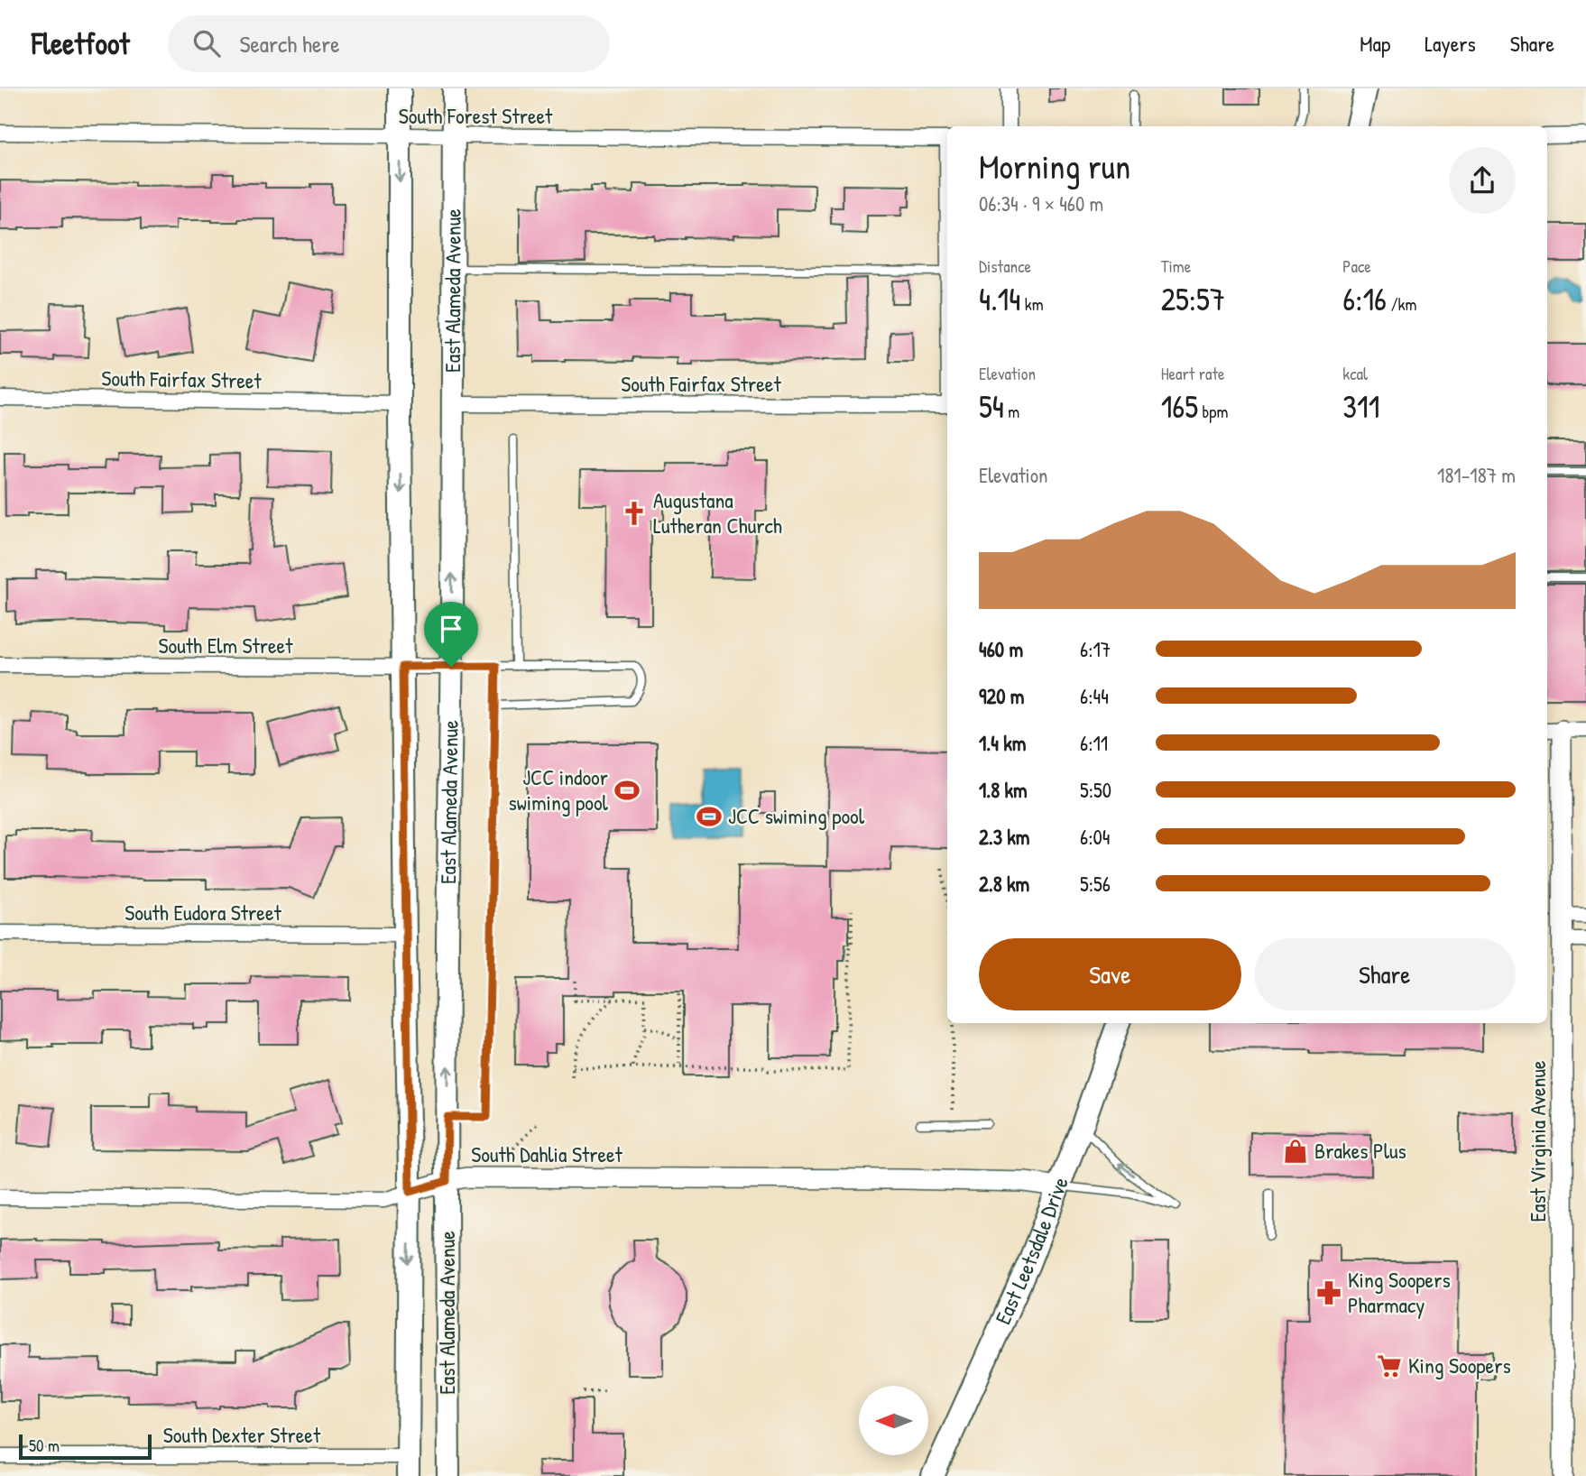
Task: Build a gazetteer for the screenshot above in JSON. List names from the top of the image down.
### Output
{
  "streets": {
    "main road": ["East Alameda Avenue", "East Leetsdale Drive"],
    "street": [
      "South Forest Street",
      "South Fairfax Street",
      "South Elm Street",
      "South Eudora Street",
      "East Virginia Avenue",
      "South Dahlia Street",
      "South Dexter Street"
    ]
  },
  "crossings": [
    ["South Forest Street", "East Alameda Avenue"],
    ["East Alameda Avenue", "South Fairfax Street"],
    ["East Alameda Avenue", "South Elm Street"],
    ["East Alameda Avenue", "South Eudora Street"],
    ["East Alameda Avenue", "South Dahlia Street"],
    ["East Alameda Avenue", "South Dexter Street"],
    ["South Dahlia Street", "East Leetsdale Drive"]
  ],
  "places": {
    "church": ["Augustana Lutheran Church"],
    "sports": ["JCC indoor swiming pool", "JCC swiming pool"],
    "shop": ["Brakes Plus"],
    "pharmacy": ["King Soopers Pharmacy"],
    "supermarket": ["King Soopers"]
  },
  "scale_bar": "50 m",
  "north": "left",
  "page": {
    "header": "Fleetfoot",
    "search": "Search here",
    "nav": ["Map", "Layers", "Share"],
    "heading": ["Morning run", "06:34 · 9 × 460 m"],
    "stats": [
      ["Distance", "4.14 km"],
      ["Time", "25:57"],
      ["Pace", "6:16 /km"],
      ["Elevation", "54 m"],
      ["Heart rate", "165 bpm"],
      ["kcal", "311"]
    ],
    "chart": ["Elevation", "181–187 m"],
    "list": [
      {
        "name": "460 m",
        "note": "6:17"
      },
      {
        "name": "920 m",
        "note": "6:44"
      },
      {
        "name": "1.4 km",
        "note": "6:11"
      },
      {
        "name": "1.8 km",
        "note": "5:50"
      },
      {
        "name": "2.3 km",
        "note": "6:04"
      },
      {
        "name": "2.8 km",
        "note": "5:56"
      }
    ],
    "buttons": ["Save", "Share"],
    "scale": "50 m"
  }
}
